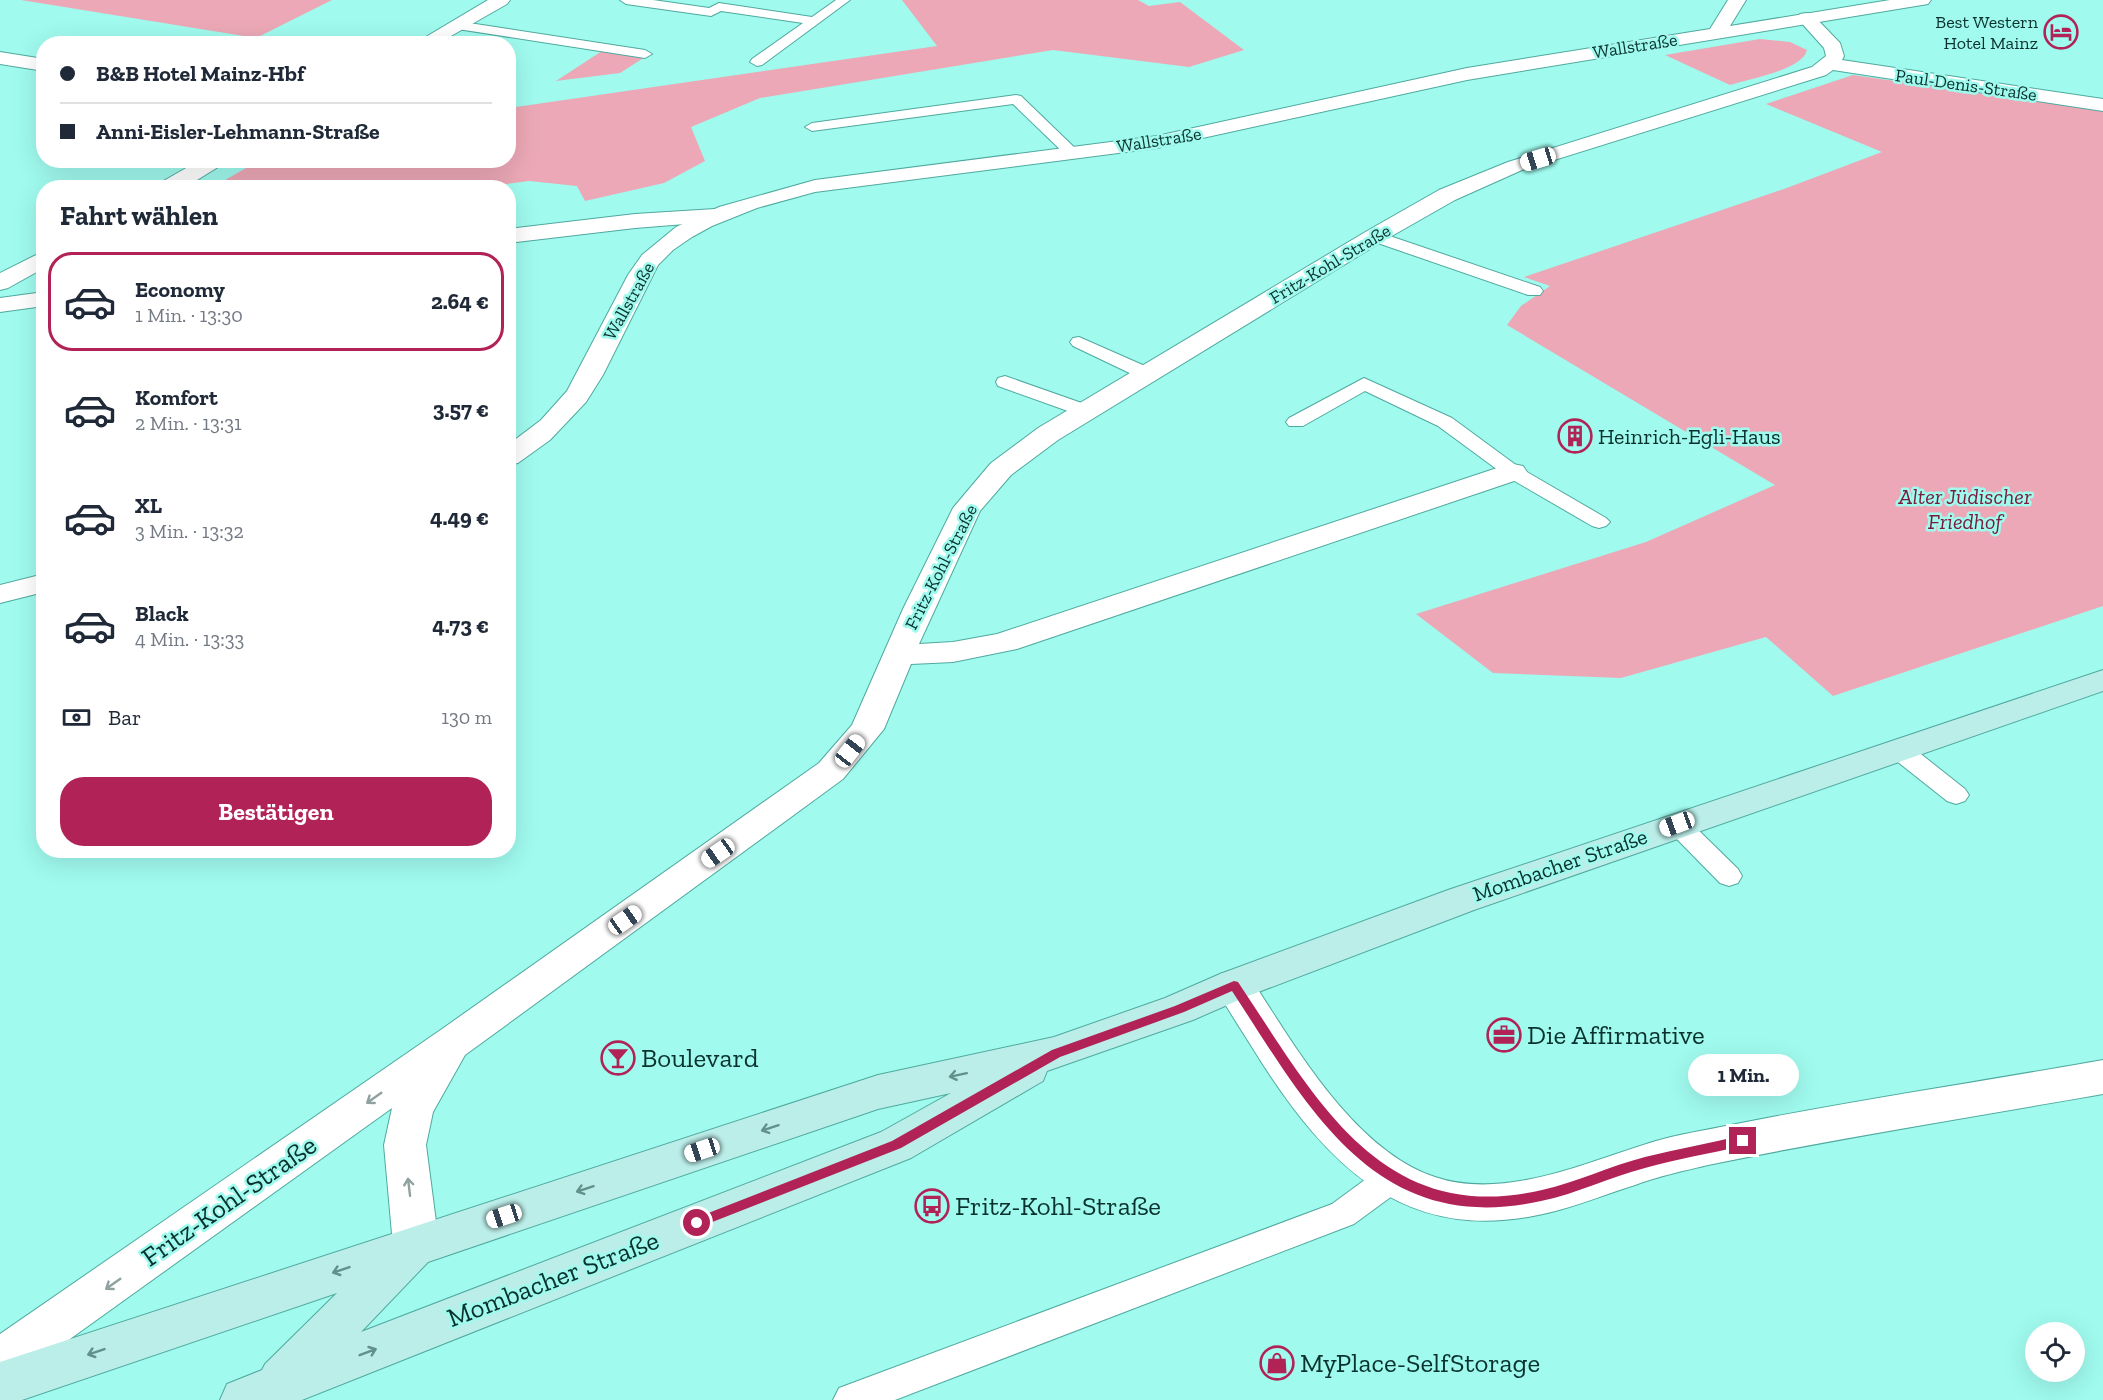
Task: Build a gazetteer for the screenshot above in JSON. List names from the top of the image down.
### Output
{
  "streets": {
    "main road": ["Mombacher Straße"],
    "street": ["Wallstraße", "Paul-Denis-Straße", "Fritz-Kohl-Straße"]
  },
  "crossings": [
    ["Paul-Denis-Straße", "Fritz-Kohl-Straße"],
    ["Fritz-Kohl-Straße", "Mombacher Straße"]
  ],
  "parks": ["Alter Jüdischer Friedhof"],
  "places": {
    "hotel": ["Best Western Hotel Mainz"],
    "building": ["Heinrich-Egli-Haus"],
    "office": ["Die Affirmative"],
    "bar": ["Boulevard"],
    "bus stop": ["Fritz-Kohl-Straße"],
    "shop": ["MyPlace-SelfStorage"]
  },
  "page": {
    "banner": ["B&B Hotel Mainz-Hbf", "Anni-Eisler-Lehmann-Straße"],
    "heading": "Fahrt wählen",
    "list": [
      {
        "name": "Economy",
        "note": "1 Min. · 13:30",
        "value": "2.64 €"
      },
      {
        "name": "Komfort",
        "note": "2 Min. · 13:31",
        "value": "3.57 €"
      },
      {
        "name": "XL",
        "note": "3 Min. · 13:32",
        "value": "4.49 €"
      },
      {
        "name": "Black",
        "note": "4 Min. · 13:33",
        "value": "4.73 €"
      }
    ],
    "pay": ["Bar", "130 m"],
    "buttons": "Bestätigen",
    "bubble": "1 Min."
  }
}
